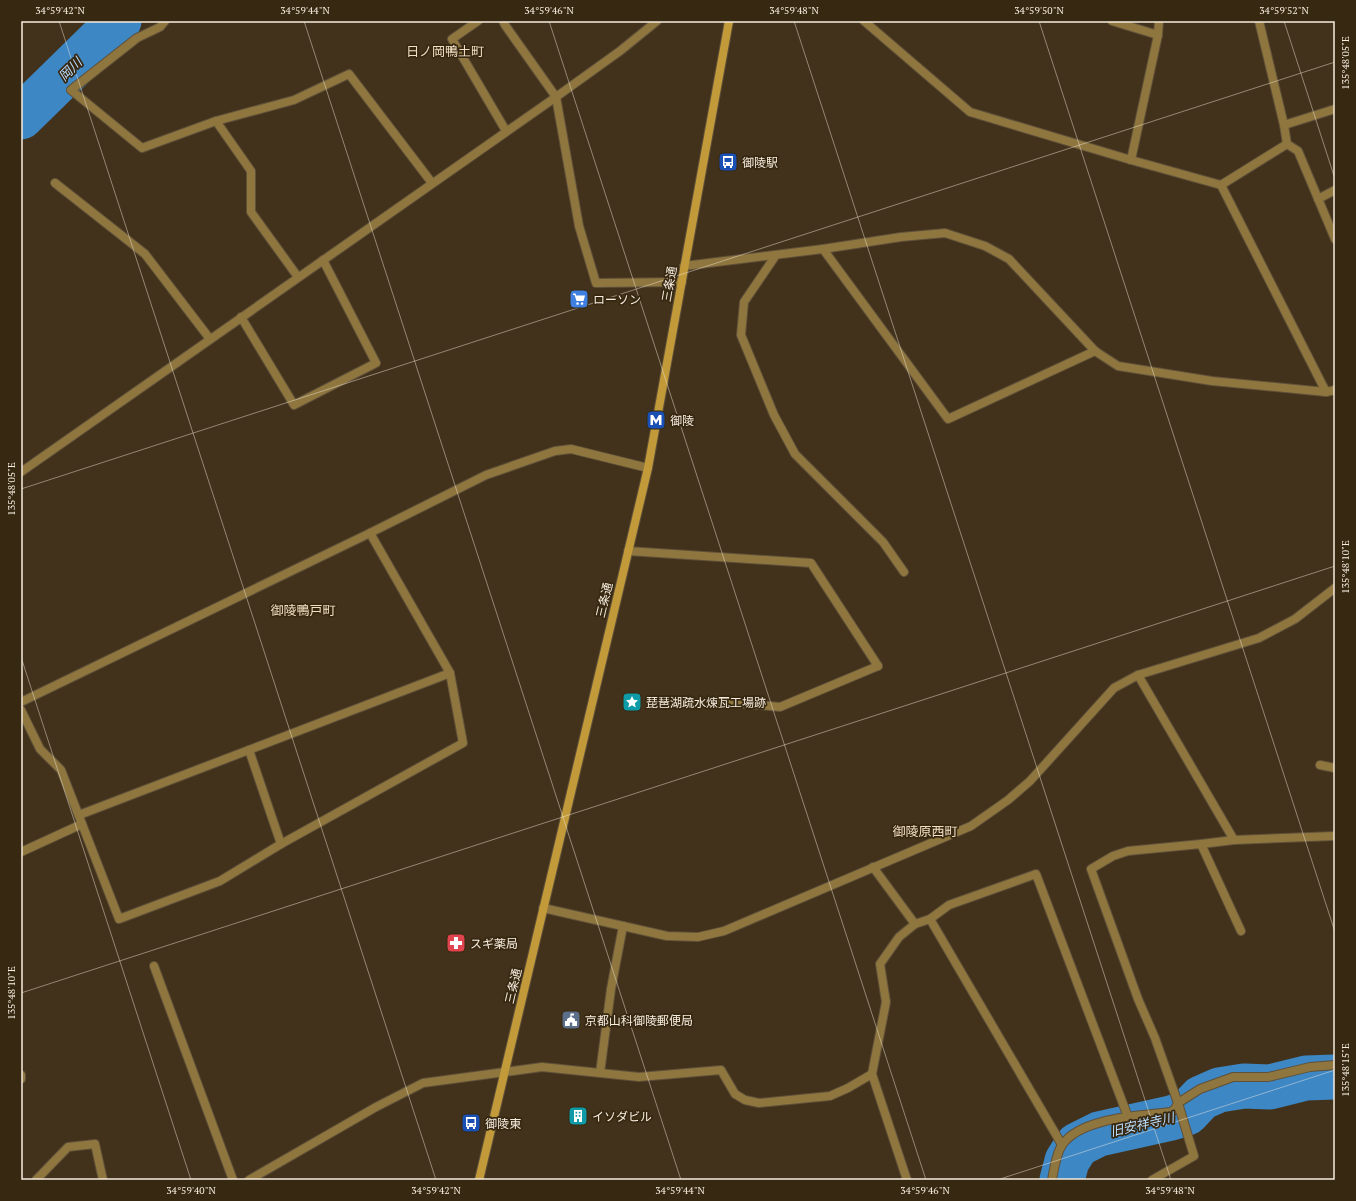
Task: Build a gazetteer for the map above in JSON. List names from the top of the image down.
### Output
{
  "streets": {
    "main road": ["三条通"]
  },
  "districts": ["日ノ岡鴨土町", "御陵鴨戸町", "御陵原西町"],
  "water": ["岡川", "旧安祥寺川"],
  "places": {
    "bus stop": ["御陵駅", "御陵東"],
    "supermarket": ["ローソン"],
    "metro station": ["御陵"],
    "place": ["琵琶湖疏水煉瓦工場跡"],
    "pharmacy": ["スギ薬局"],
    "public building": ["京都山科御陵郵便局"],
    "building": ["イソダビル"]
  },
  "coordinates": [
    "34°59'42\"N",
    "34°59'44\"N",
    "34°59'46\"N",
    "34°59'48\"N",
    "34°59'50\"N",
    "34°59'52\"N",
    "135°48'05\"E",
    "135°48'10\"E",
    "135°48'15\"E",
    "34°59'40\"N"
  ]
}
